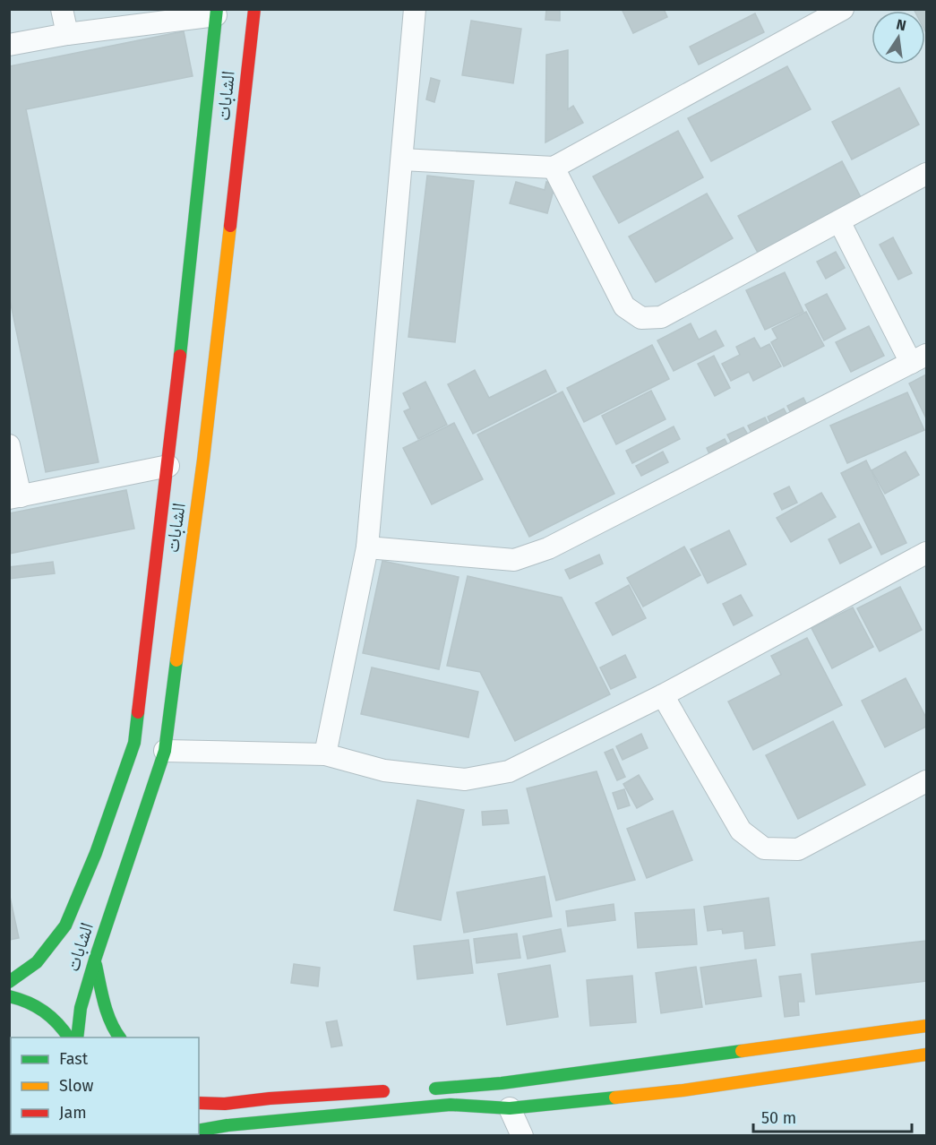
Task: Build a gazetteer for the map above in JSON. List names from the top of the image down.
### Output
{
  "streets": {
    "main road": ["الشابات"]
  },
  "legend": ["Fast", "Slow", "Jam"],
  "scale_bar": "50 m",
  "north": "top"
}
